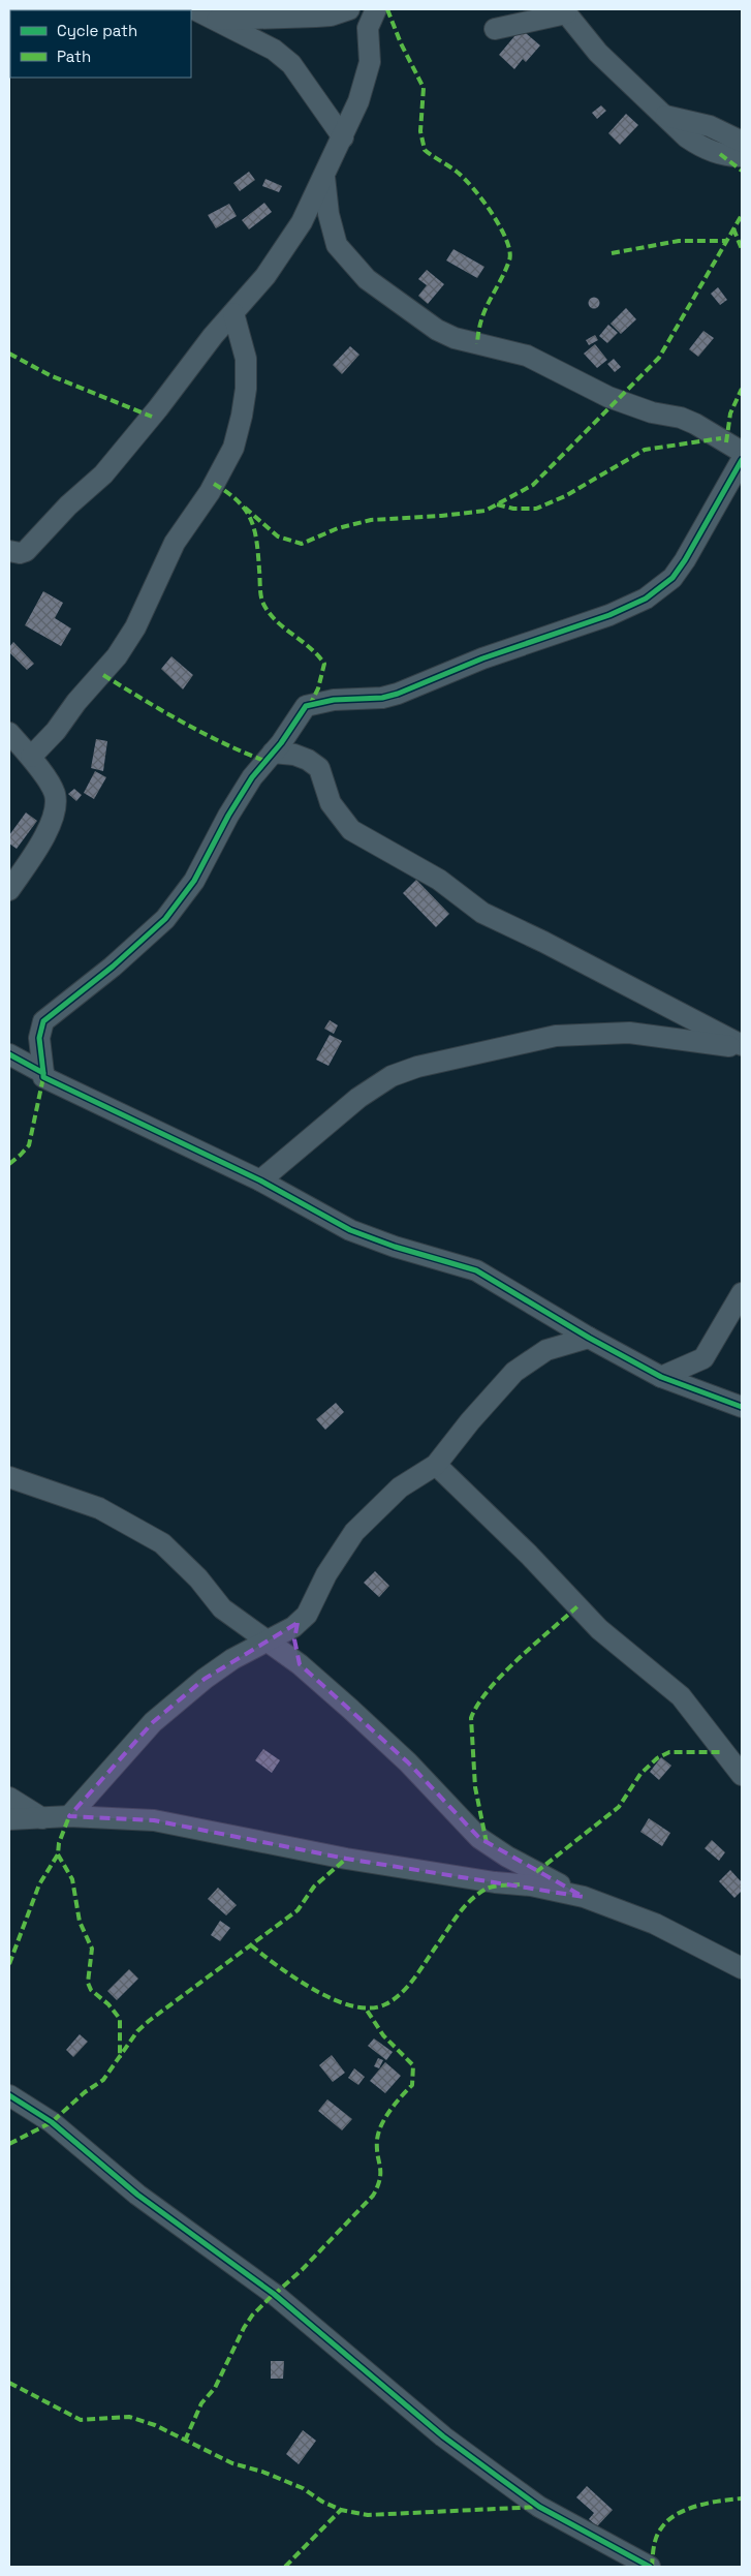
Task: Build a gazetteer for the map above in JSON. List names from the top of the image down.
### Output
{
  "legend": ["Cycle path", "Path"]
}
